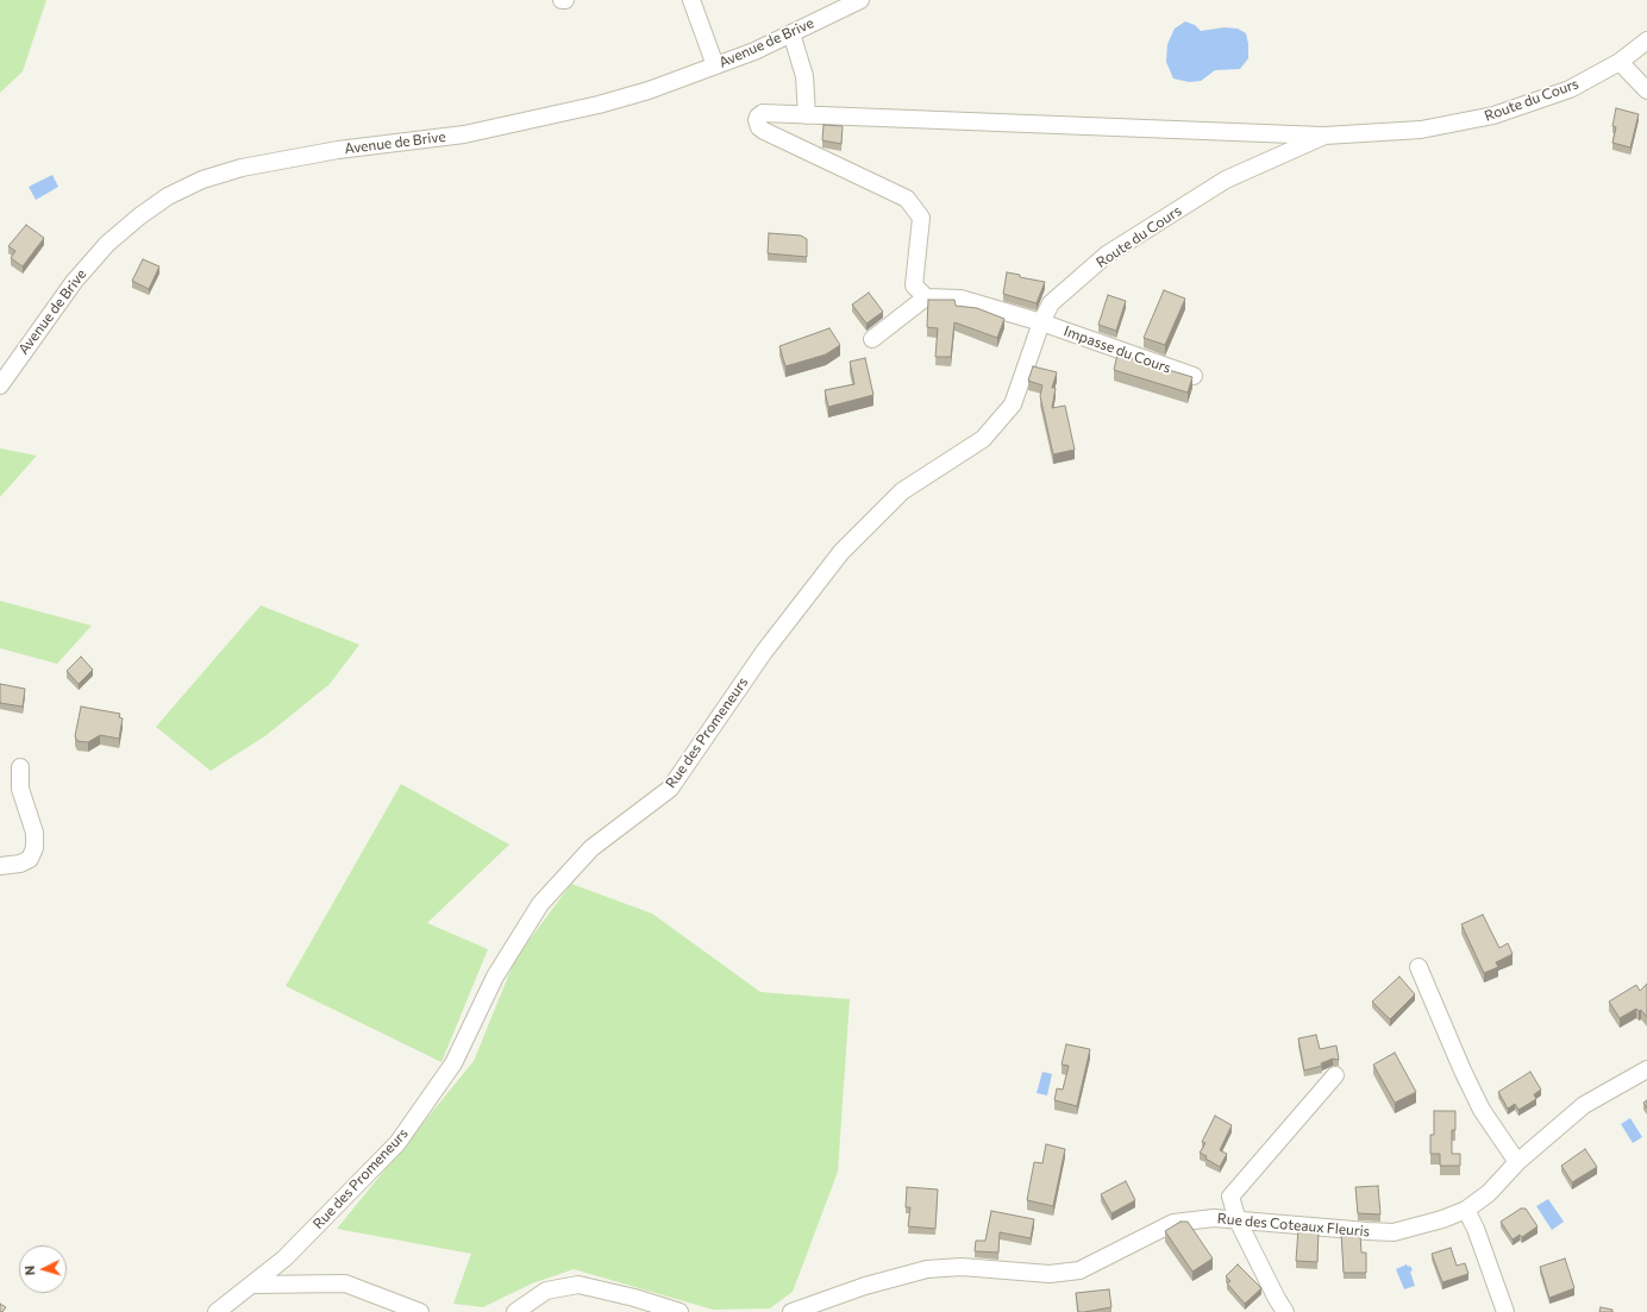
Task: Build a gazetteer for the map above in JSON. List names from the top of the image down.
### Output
{
  "streets": {
    "street": [
      "Avenue de Brive",
      "Route du Cours",
      "Impasse du Cours",
      "Rue des Promeneurs",
      "Rue des Coteaux Fleuris"
    ]
  },
  "crossings": [
    ["Route du Cours", "Impasse du Cours"],
    ["Route du Cours", "Rue des Promeneurs"],
    ["Impasse du Cours", "Rue des Promeneurs"]
  ],
  "north": "left"
}
